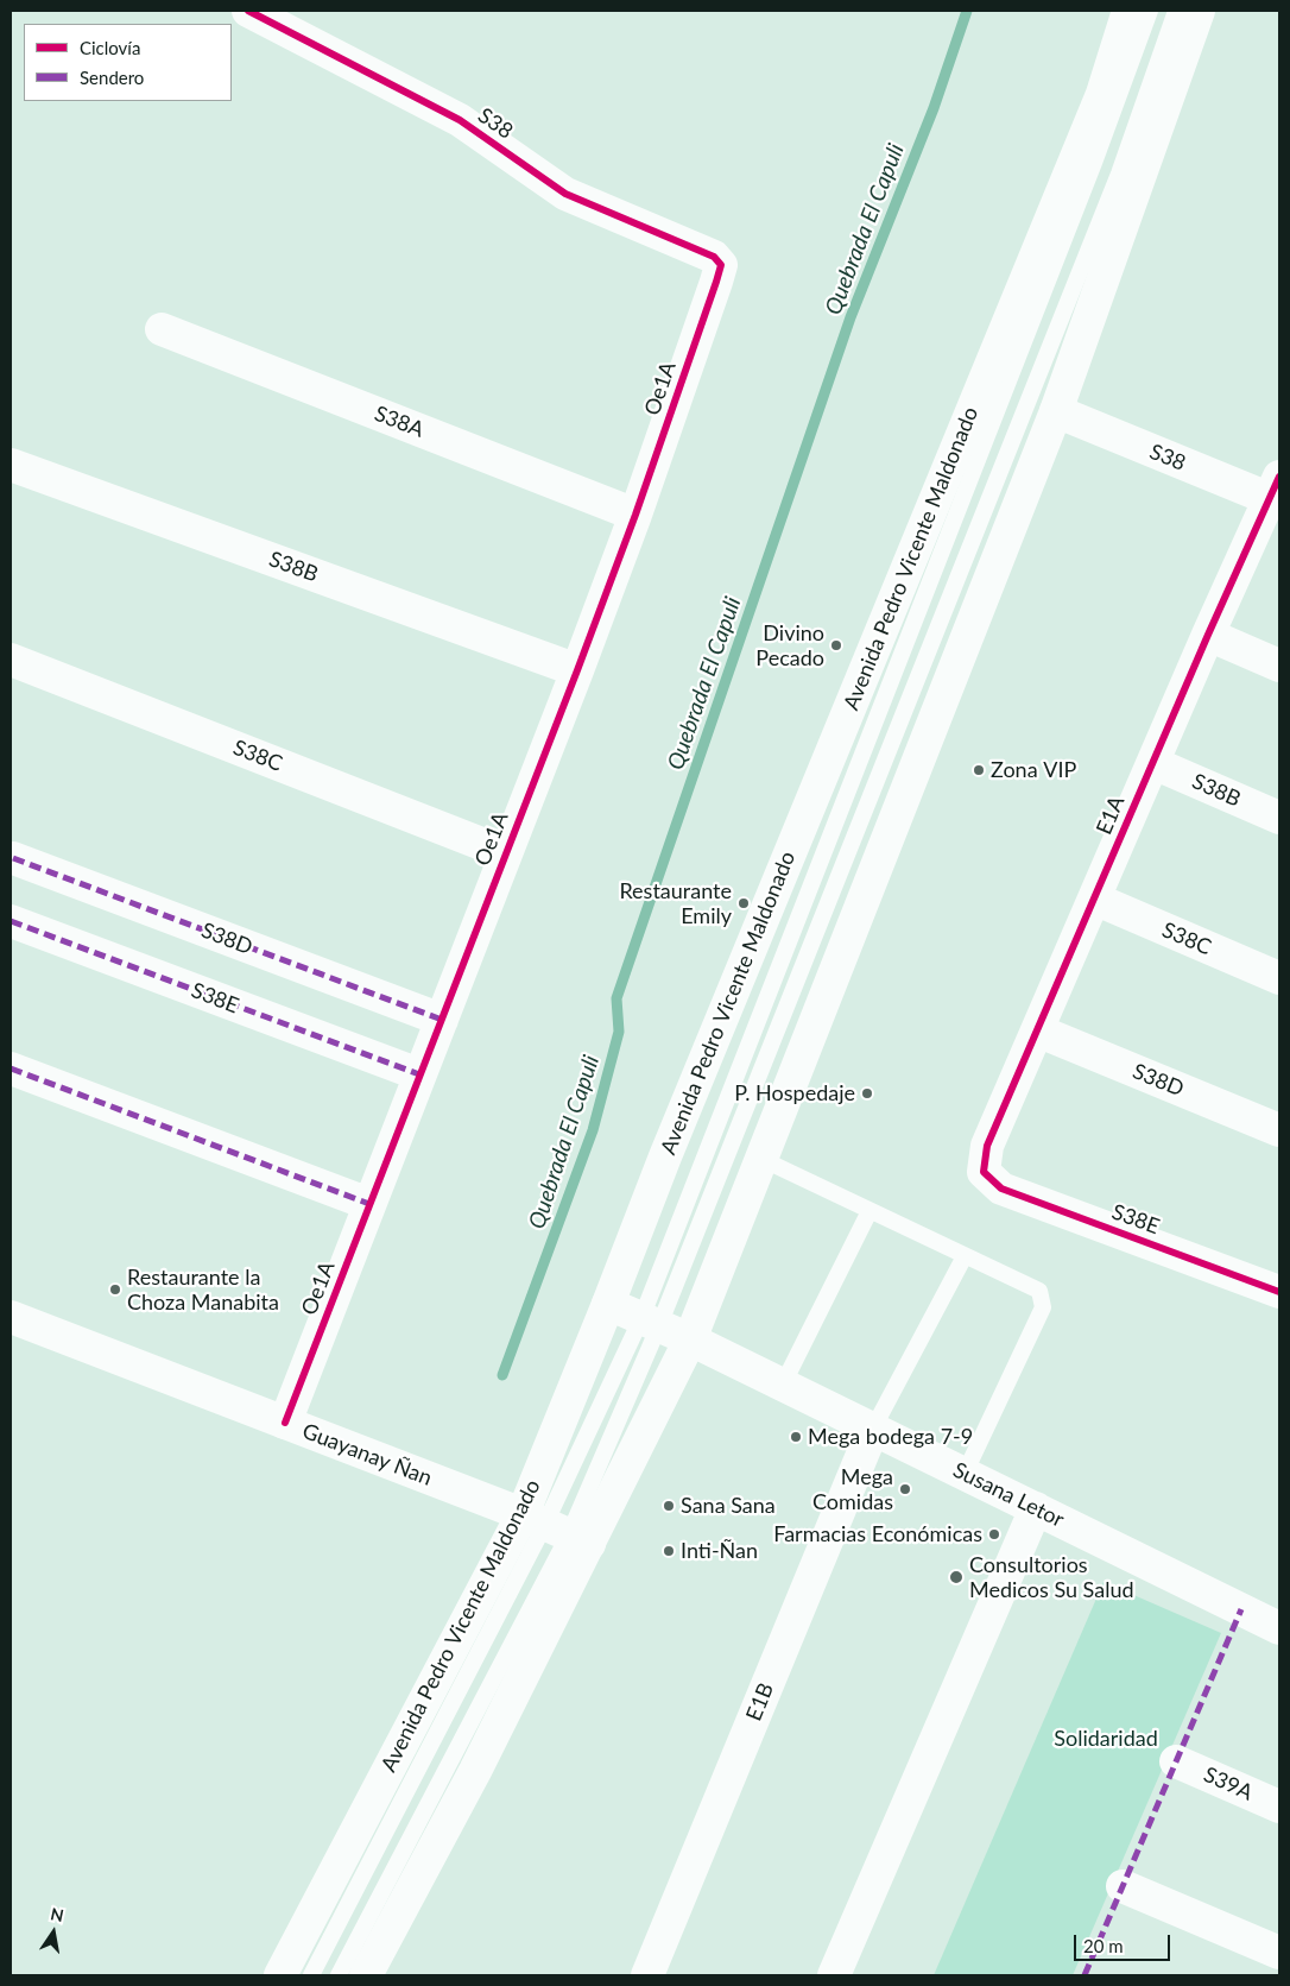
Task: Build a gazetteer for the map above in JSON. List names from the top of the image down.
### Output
{
  "streets": {
    "street": [
      "S38",
      "Oe1A",
      "S38A",
      "Avenida Pedro Vicente Maldonado",
      "S38B",
      "S38C",
      "E1A",
      "S38D",
      "S38E",
      "Guayanay Ñan",
      "Susana Letor",
      "E1B",
      "S39A"
    ]
  },
  "crossings": [
    ["S38", "Oe1A"],
    ["S38", "Avenida Pedro Vicente Maldonado"],
    ["S38", "E1A"],
    ["Oe1A", "S38A"],
    ["Oe1A", "S38B"],
    ["Oe1A", "S38C"],
    ["Oe1A", "S38D"],
    ["Oe1A", "S38E"],
    ["Oe1A", "Guayanay Ñan"],
    ["Avenida Pedro Vicente Maldonado", "Guayanay Ñan"],
    ["Avenida Pedro Vicente Maldonado", "Susana Letor"],
    ["S38B", "E1A"],
    ["S38C", "E1A"],
    ["E1A", "S38D"],
    ["E1A", "S38E"],
    ["Susana Letor", "E1B"]
  ],
  "water": ["Quebrada El Capuli"],
  "parks": ["Solidaridad"],
  "places": [
    "Divino Pecado",
    "Zona VIP",
    "Restaurante Emily",
    "P. Hospedaje",
    "Restaurante la Choza Manabita",
    "Mega bodega 7-9",
    "Mega Comidas",
    "Sana Sana",
    "Farmacias Económicas",
    "Inti-Ñan",
    "Consultorios Medicos Su Salud"
  ],
  "legend": ["Ciclovía", "Sendero"],
  "scale_bar": "20 m",
  "north": "top"
}
